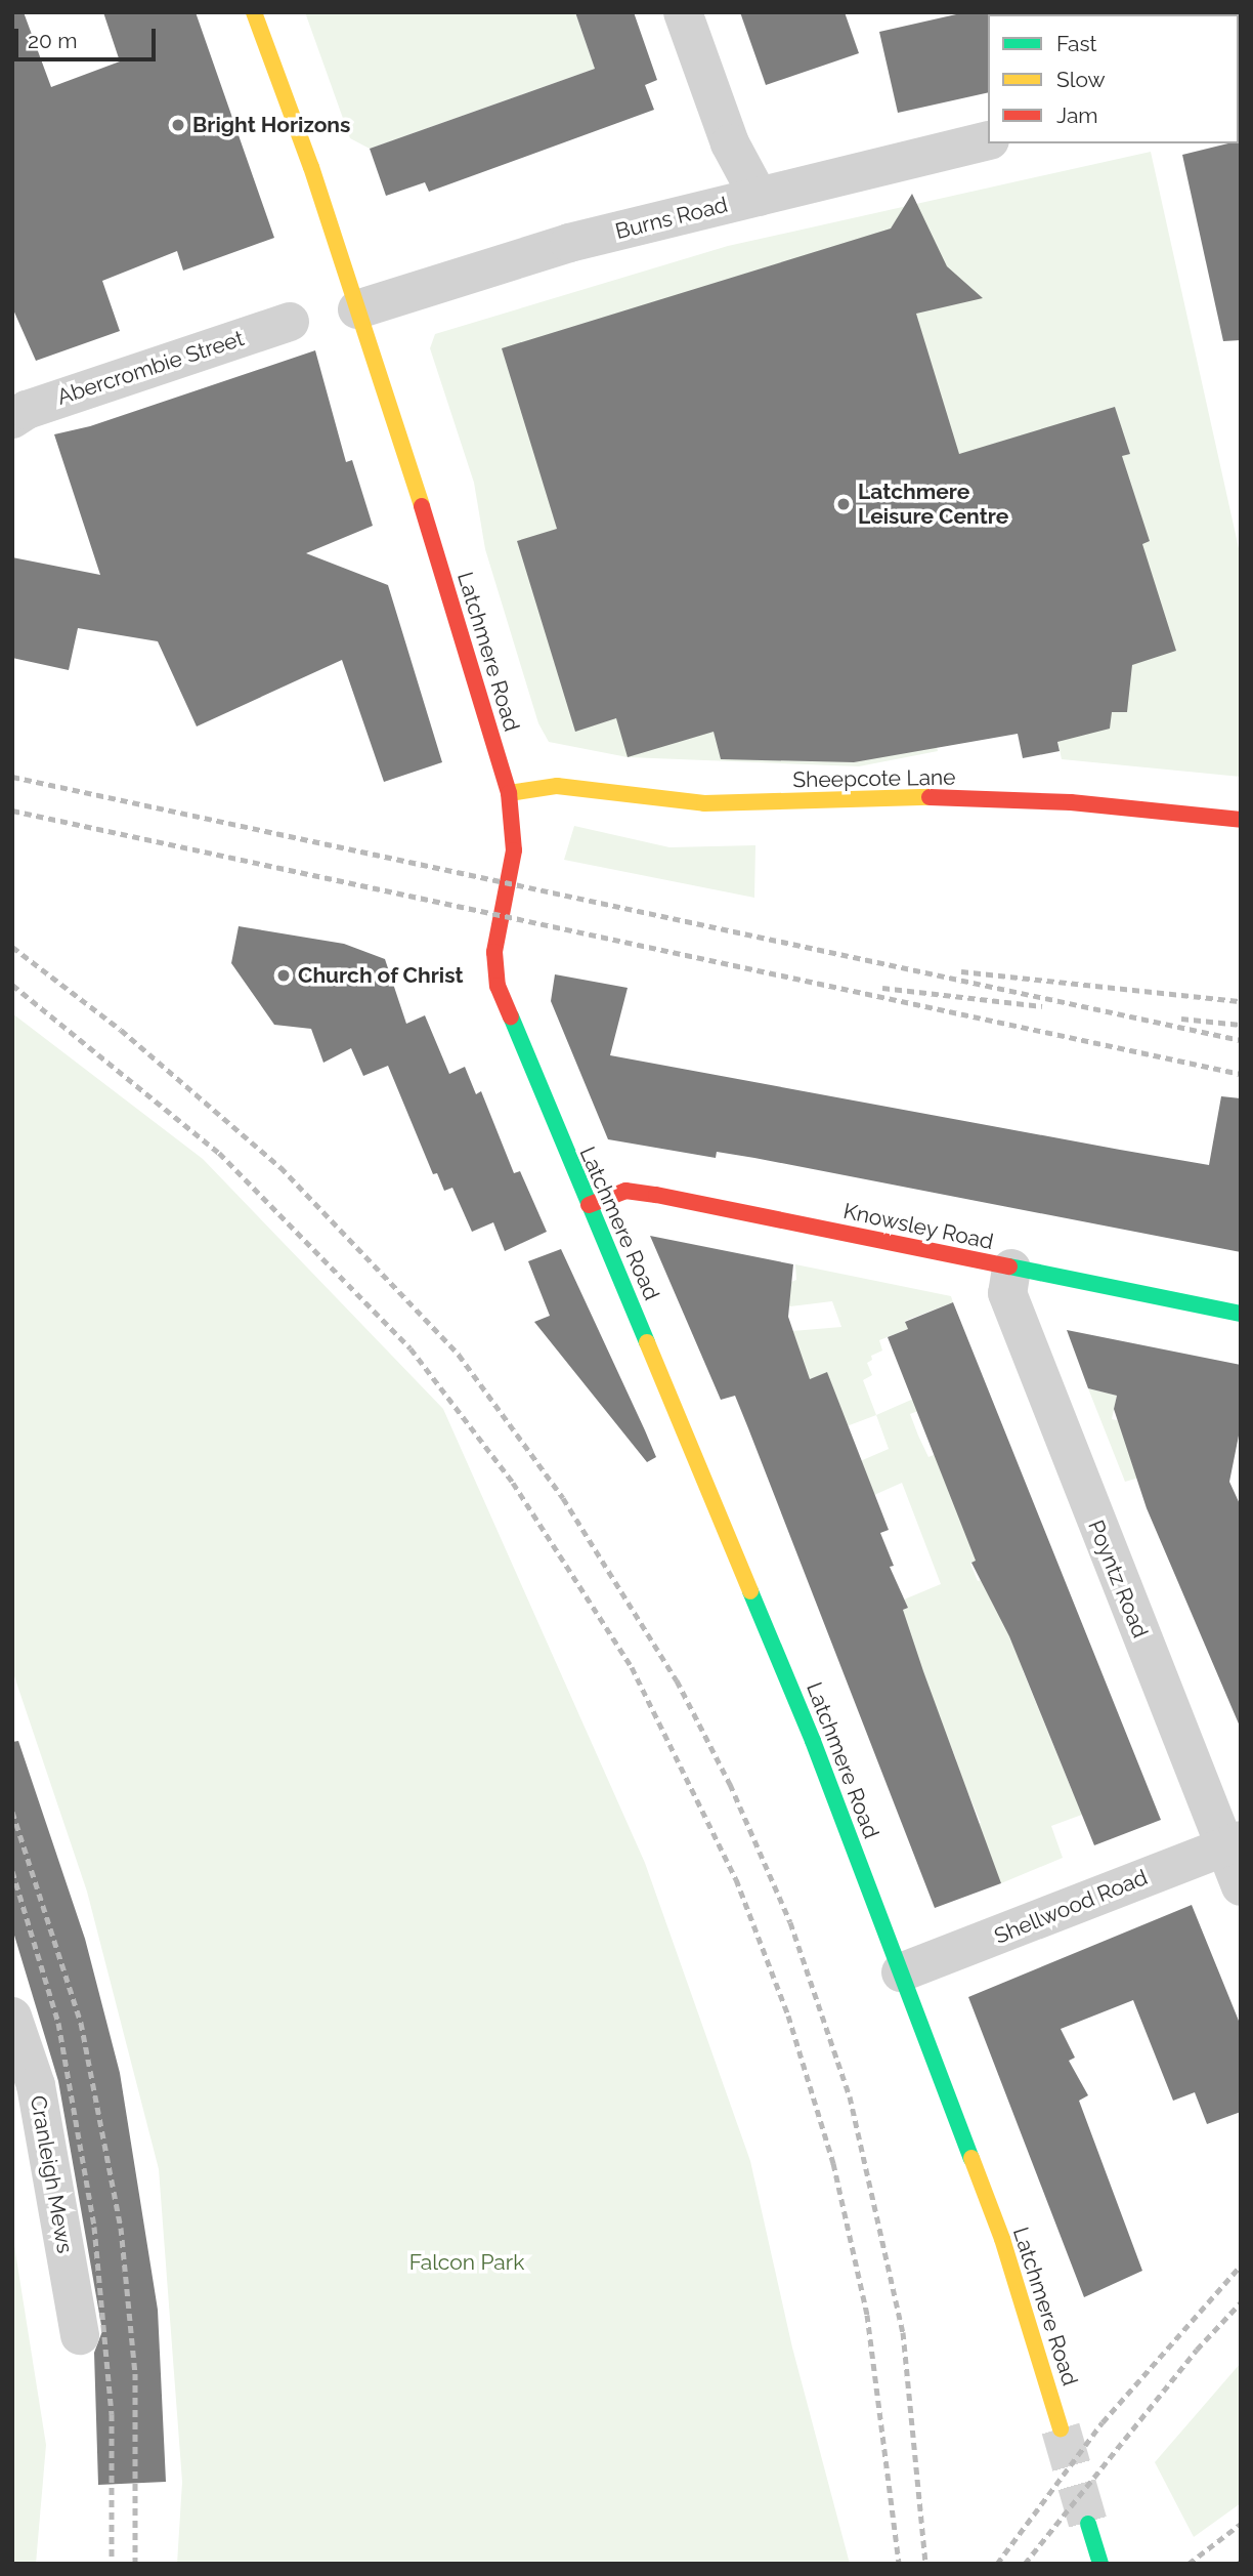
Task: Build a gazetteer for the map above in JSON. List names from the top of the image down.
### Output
{
  "streets": {
    "main road": ["Latchmere Road", "Sheepcote Lane", "Knowsley Road"],
    "street": [
      "Burns Road",
      "Abercrombie Street",
      "Poyntz Road",
      "Shellwood Road",
      "Cranleigh Mews"
    ]
  },
  "crossings": [
    ["Burns Road", "Latchmere Road"],
    ["Latchmere Road", "Sheepcote Lane"],
    ["Latchmere Road", "Knowsley Road"],
    ["Latchmere Road", "Shellwood Road"],
    ["Knowsley Road", "Poyntz Road"],
    ["Poyntz Road", "Shellwood Road"]
  ],
  "parks": ["Falcon Park"],
  "places": ["Bright Horizons", "Latchmere Leisure Centre", "Church of Christ"],
  "legend": ["Fast", "Slow", "Jam"],
  "scale_bar": "20 m"
}
